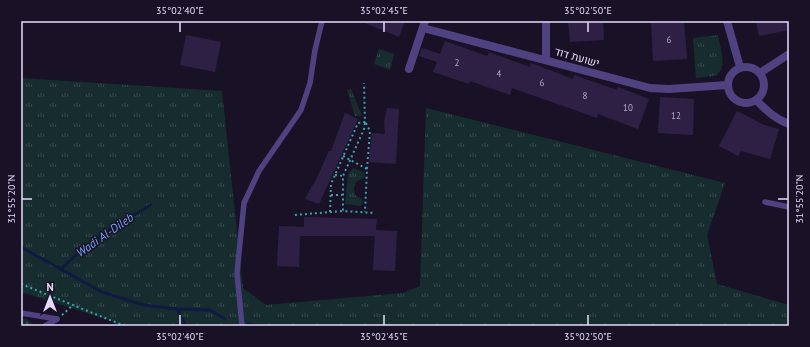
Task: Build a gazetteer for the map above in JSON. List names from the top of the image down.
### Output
{
  "streets": {
    "street": ["ישועת דוד"]
  },
  "water": ["Wadi Al-Dileb"],
  "house_numbers": [
    "6",
    "2",
    "4",
    "6",
    "8",
    "10",
    "12"
  ],
  "north": "top",
  "coordinates": [
    "35°02'40\"E",
    "35°02'45\"E",
    "35°02'50\"E",
    "31°55'20\"N"
  ]
}
